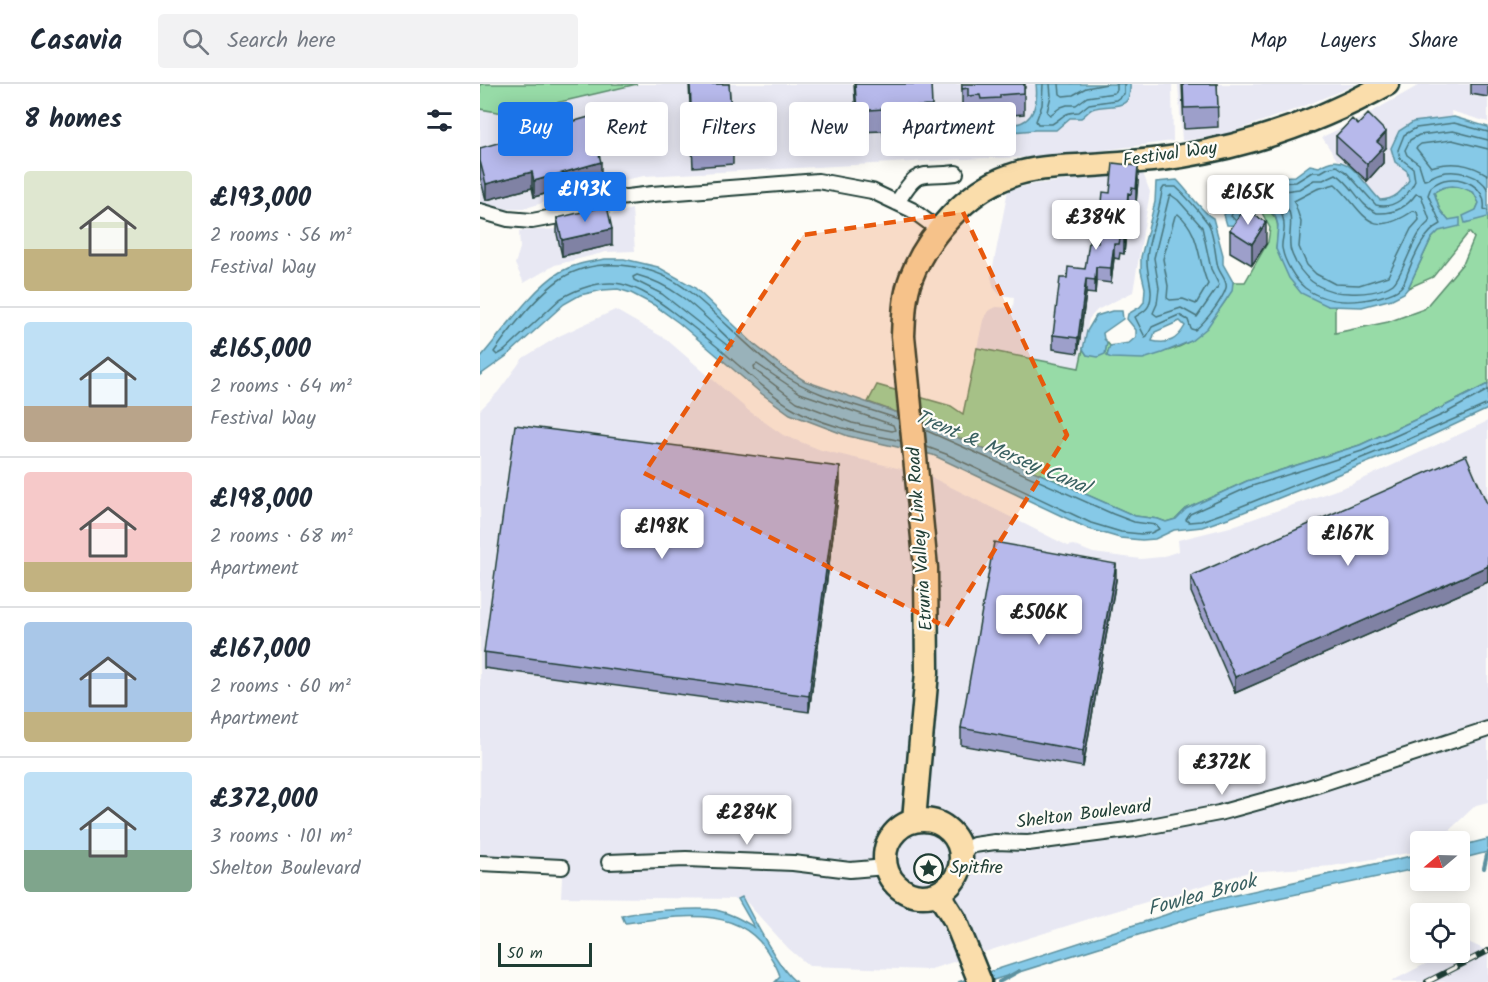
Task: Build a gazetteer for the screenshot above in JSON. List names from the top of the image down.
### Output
{
  "streets": {
    "main road": ["Festival Way", "Etruria Valley Link Road"],
    "street": ["Shelton Boulevard"]
  },
  "crossings": [
    ["Festival Way", "Etruria Valley Link Road"],
    ["Etruria Valley Link Road", "Shelton Boulevard"]
  ],
  "water": ["Trent & Mersey Canal", "Fowlea Brook"],
  "places": {
    "place": ["Spitfire"]
  },
  "scale_bar": "50 m",
  "north": "left",
  "page": {
    "header": "Casavia",
    "search": "Search here",
    "nav": ["Map", "Layers", "Share"],
    "heading": "8 homes",
    "chip": [
      "Buy",
      "Rent",
      "Filters",
      "New",
      "Apartment"
    ],
    "list": [
      {
        "name": "£193,000",
        "note": "2 rooms · 56 m² · Festival Way"
      },
      {
        "name": "£165,000",
        "note": "2 rooms · 64 m² · Festival Way"
      },
      {
        "name": "£198,000",
        "note": "2 rooms · 68 m² · Apartment"
      },
      {
        "name": "£167,000",
        "note": "2 rooms · 60 m² · Apartment"
      },
      {
        "name": "£372,000",
        "note": "3 rooms · 101 m² · Shelton Boulevard"
      }
    ],
    "price": [
      "£193K",
      "£165K",
      "£384K",
      "£198K",
      "£167K",
      "£506K",
      "£372K",
      "£284K"
    ],
    "scale": "50 m"
  }
}
